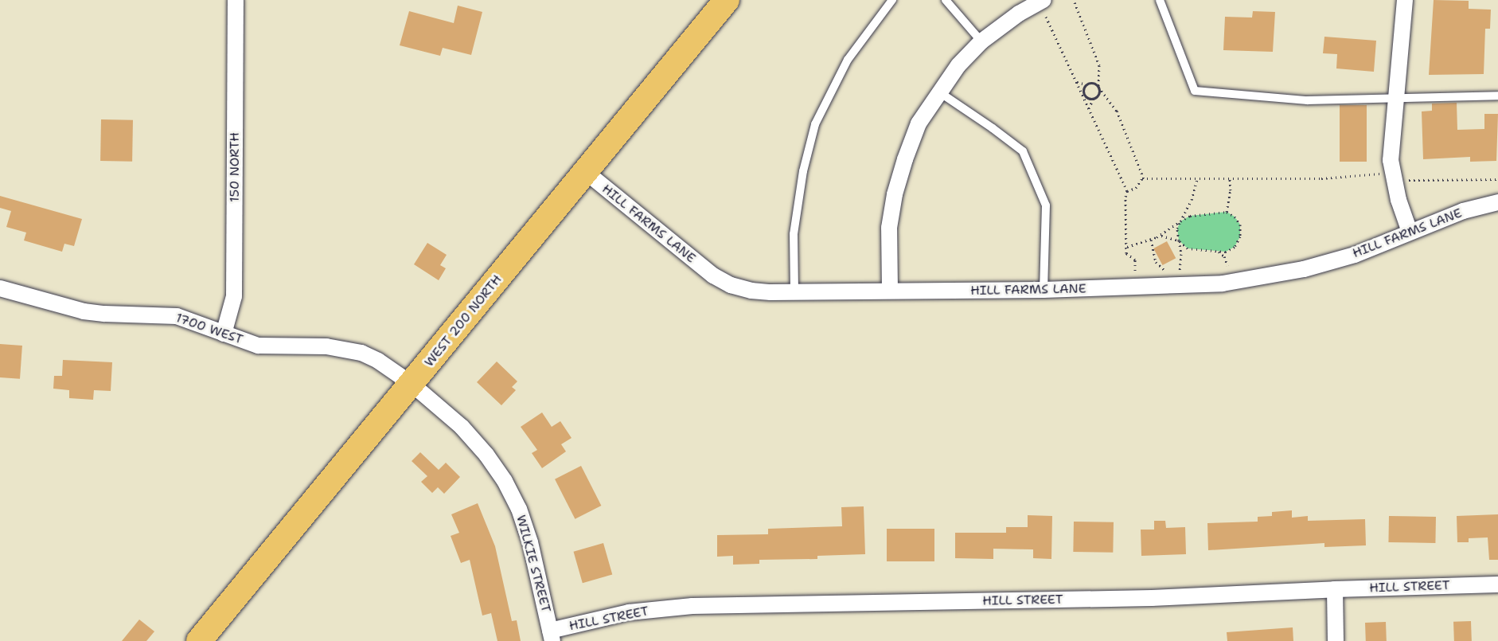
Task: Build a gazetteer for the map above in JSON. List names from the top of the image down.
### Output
{
  "streets": {
    "main road": ["WEST 200 NORTH"],
    "street": [
      "150 NORTH",
      "HILL FARMS LANE",
      "1700 WEST",
      "WILKIE STREET",
      "HILL STREET"
    ]
  },
  "crossings": [
    ["150 NORTH", "1700 WEST"],
    ["HILL FARMS LANE", "WEST 200 NORTH"],
    ["WEST 200 NORTH", "1700 WEST"],
    ["WEST 200 NORTH", "WILKIE STREET"],
    ["1700 WEST", "WILKIE STREET"],
    ["WILKIE STREET", "HILL STREET"]
  ]
}
